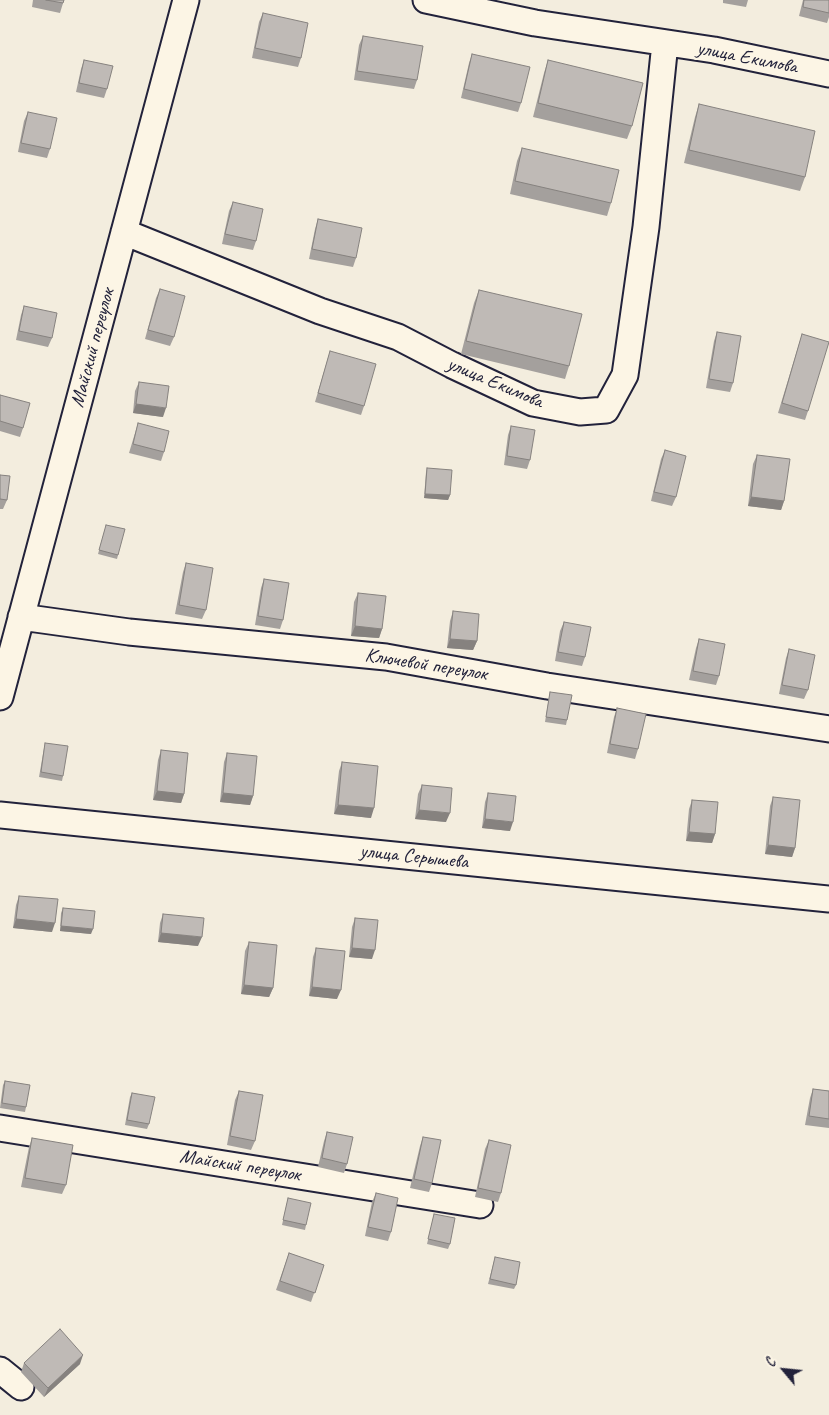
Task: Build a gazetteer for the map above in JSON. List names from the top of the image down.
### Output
{
  "streets": {
    "street": [
      "улица Екимова",
      "Майский переулок",
      "Ключевой переулок",
      "улица Серышева"
    ]
  },
  "crossings": [
    ["улица Екимова", "Майский переулок"],
    ["Майский переулок", "Ключевой переулок"]
  ],
  "north": "top left"
}
